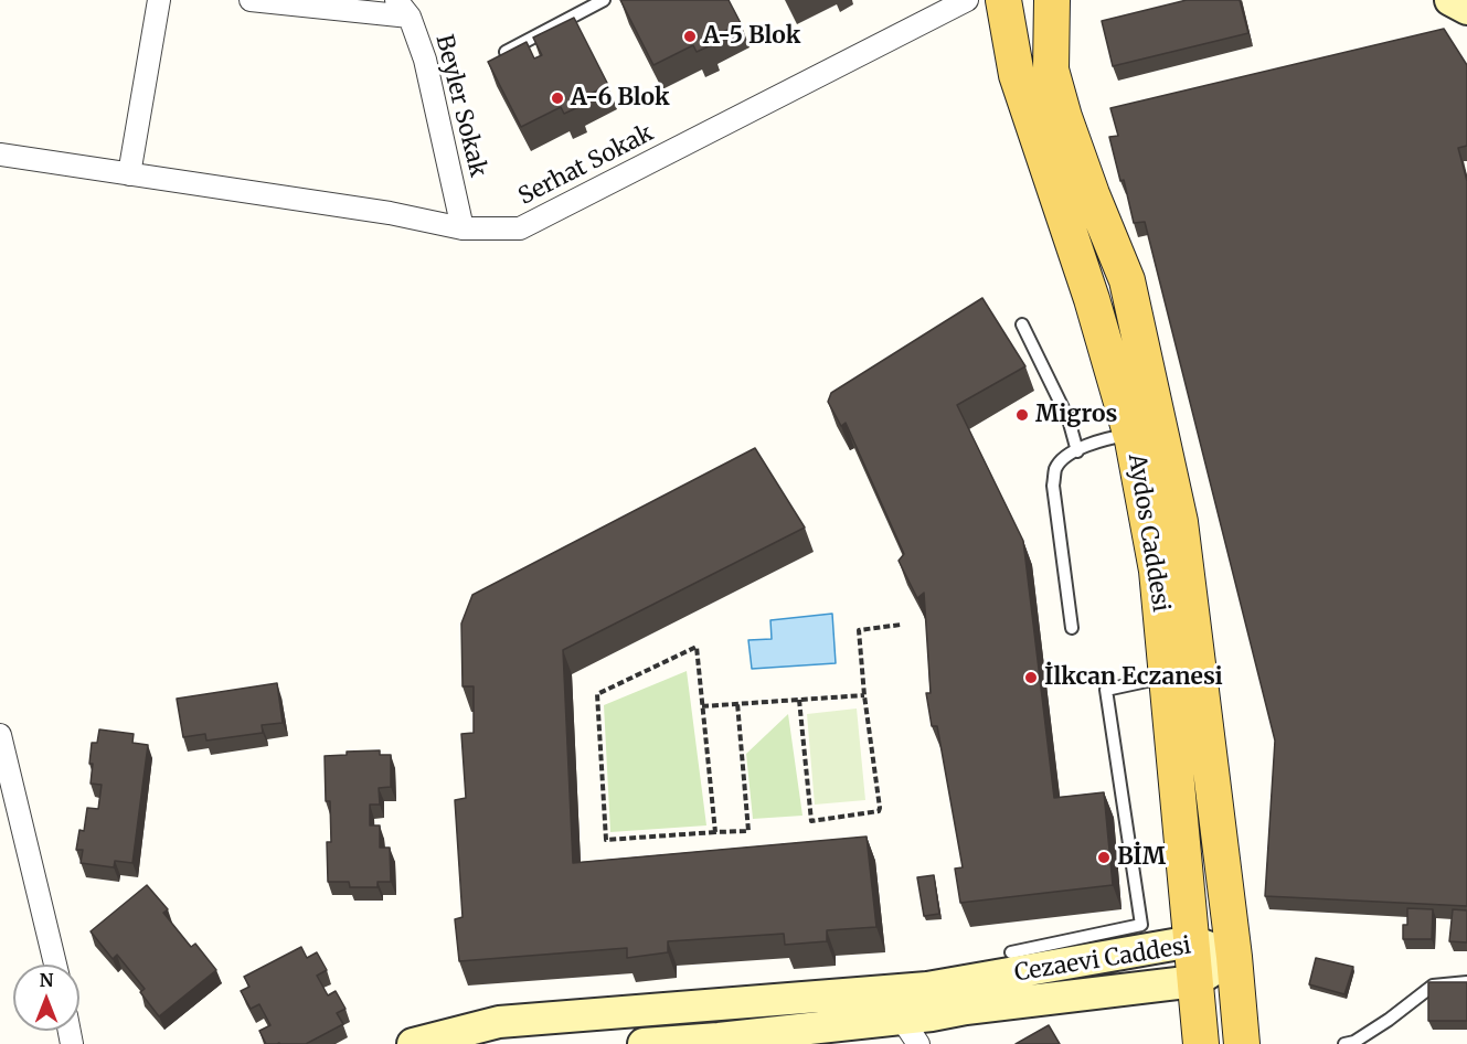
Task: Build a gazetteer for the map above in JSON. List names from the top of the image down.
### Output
{
  "streets": {
    "main road": ["Aydos Caddesi"],
    "street": ["Beyler Sokak", "Serhat Sokak", "Cezaevi Caddesi"]
  },
  "crossings": [
    ["Beyler Sokak", "Serhat Sokak"],
    ["Aydos Caddesi", "Cezaevi Caddesi"]
  ],
  "places": [
    "A-5 Blok",
    "A-6 Blok",
    "Migros",
    "İlkcan Eczanesi",
    "BİM"
  ],
  "north": "top"
}
